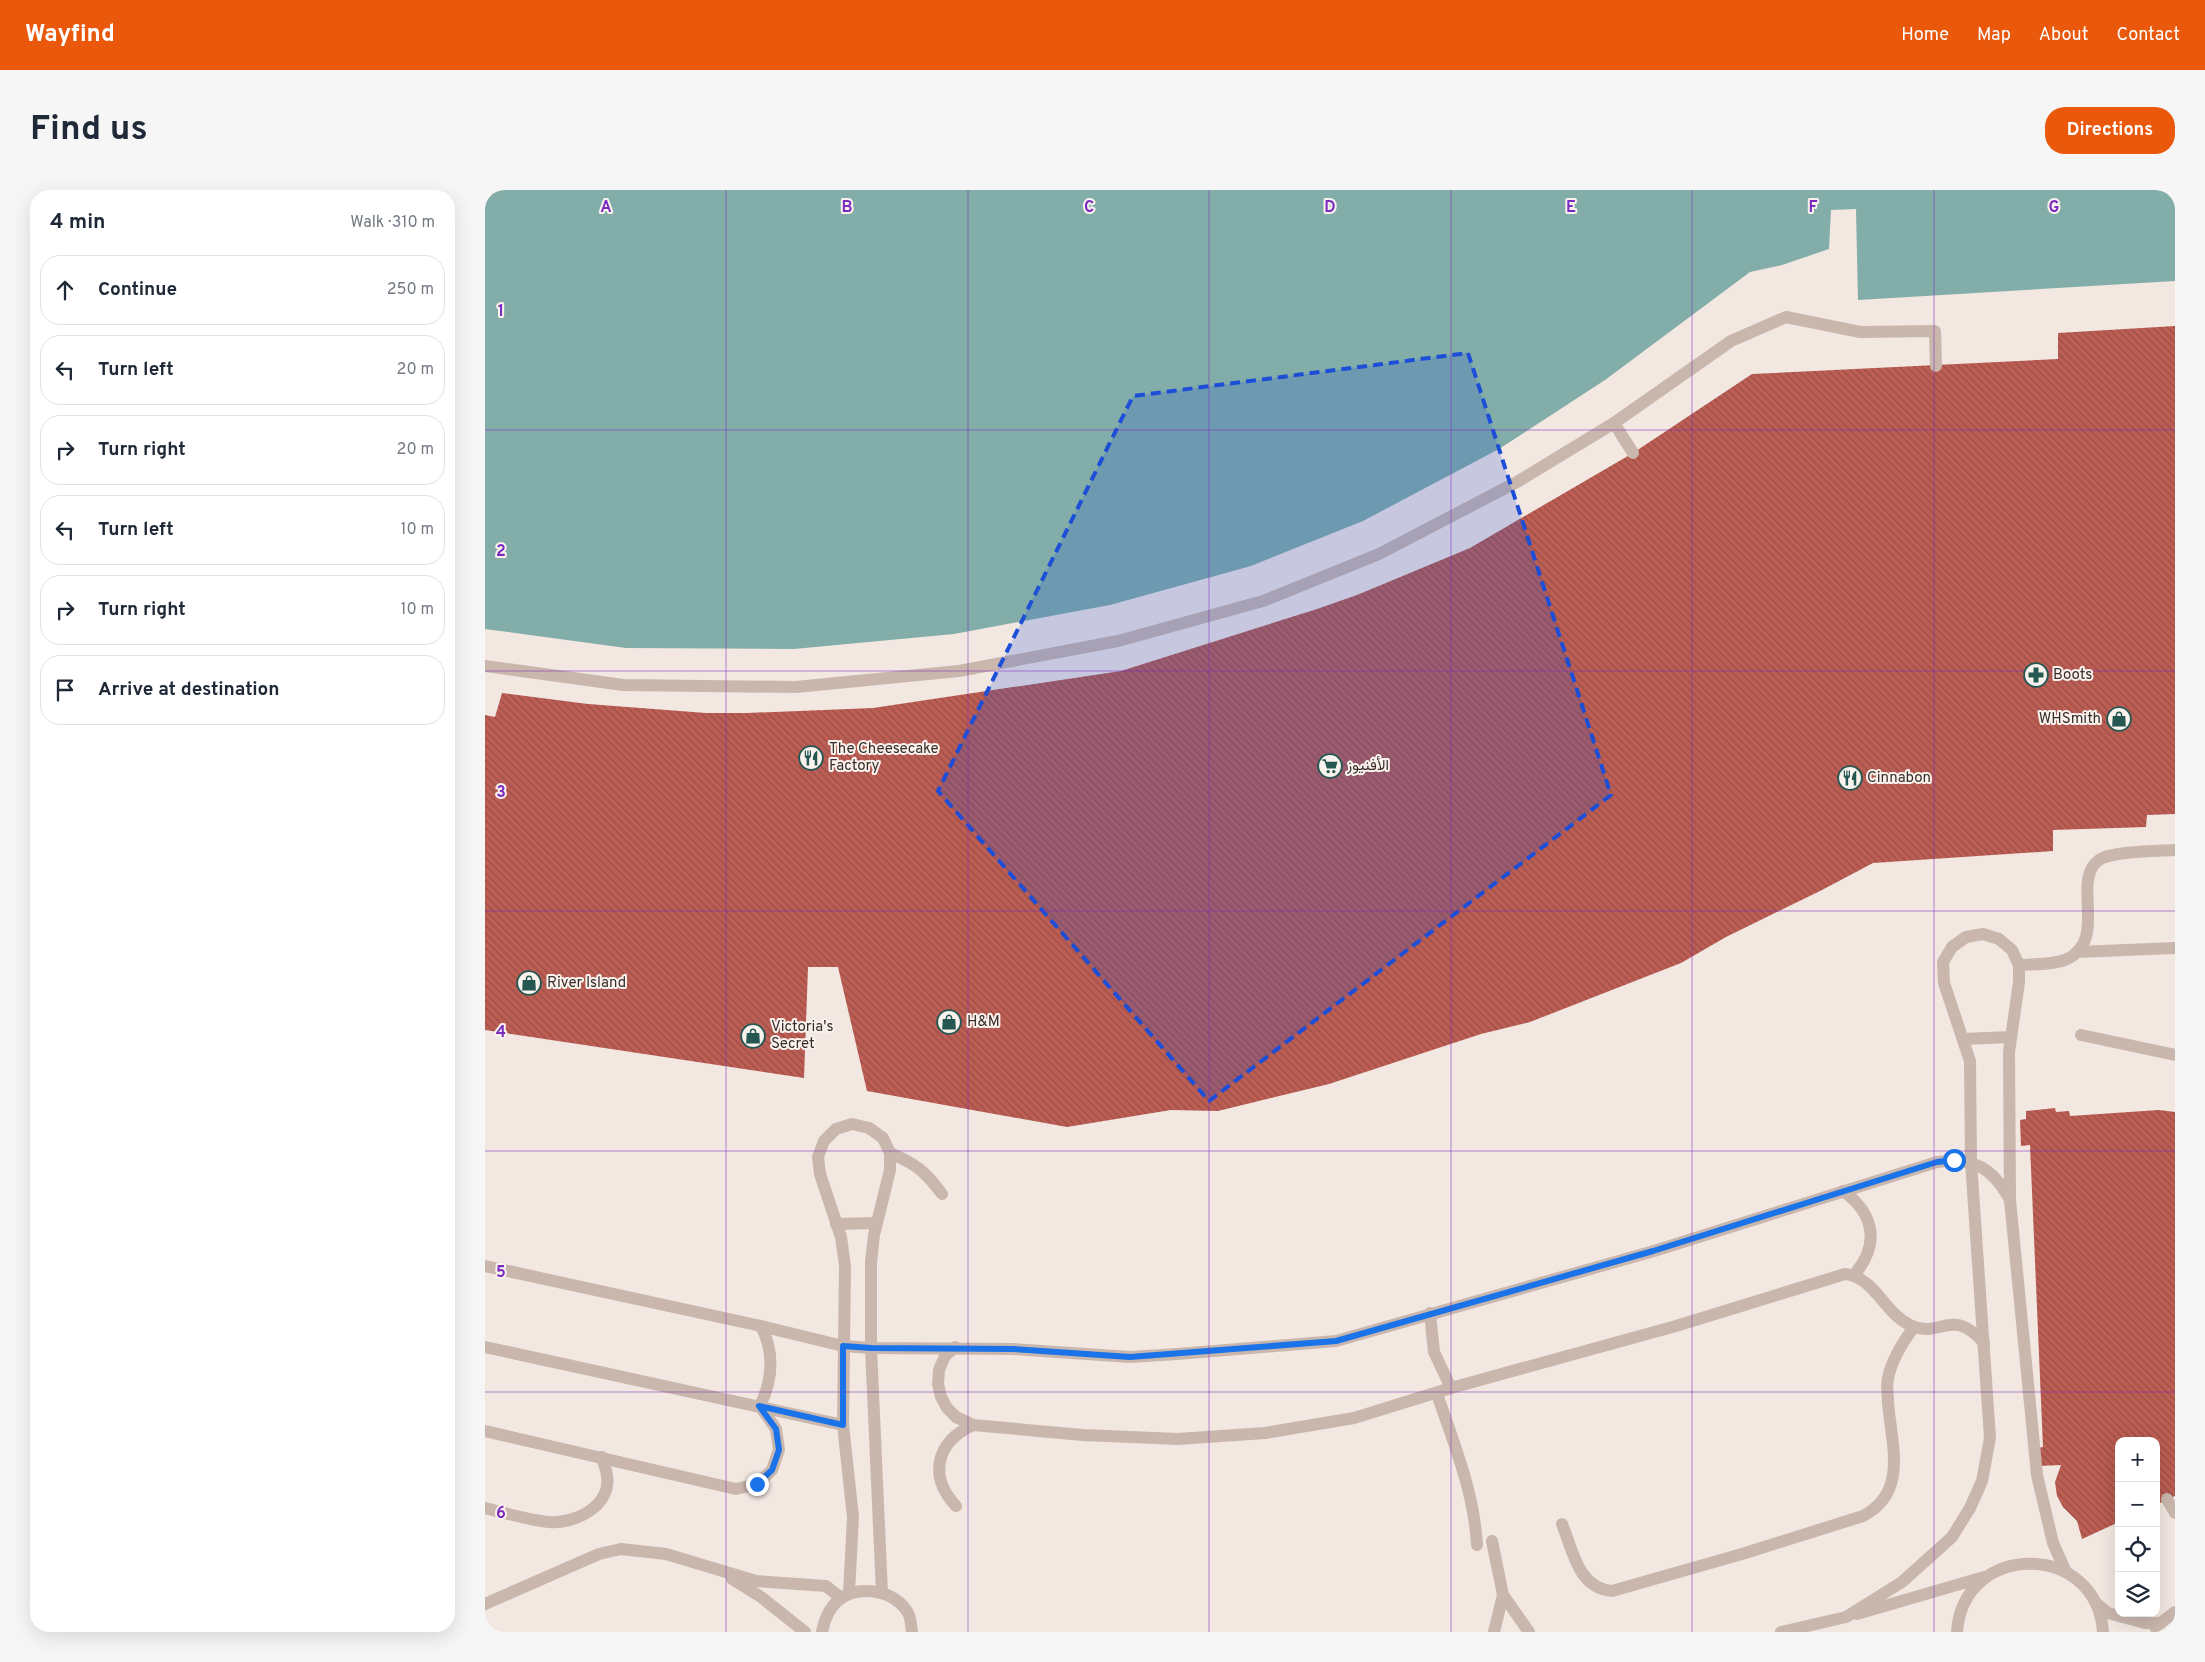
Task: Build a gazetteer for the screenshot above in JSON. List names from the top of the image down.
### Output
{
  "places": {
    "pharmacy": ["Boots"],
    "shop": [
      "WHSmith",
      "River Island",
      "H&M",
      "Victoria's Secret"
    ],
    "restaurant": ["The Cheesecake Factory", "Cinnabon"],
    "supermarket": ["الأفنيوز"]
  },
  "page": {
    "header": "Wayfind",
    "nav": [
      "Home",
      "Map",
      "About",
      "Contact"
    ],
    "buttons": "Directions",
    "title": "Find us",
    "heading": ["4 min", "Walk · 310 m"],
    "list": [
      ["Continue", "250 m"],
      ["Turn left", "20 m"],
      ["Turn right", "20 m"],
      ["Turn left", "10 m"],
      ["Turn right", "10 m"],
      "Arrive at destination"
    ],
    "map_buttons": ["+", "−"]
  },
  "grid": {
    "columns": [
      "A",
      "B",
      "C",
      "D",
      "E",
      "F",
      "G"
    ],
    "rows": [
      "1",
      "2",
      "3",
      "4",
      "5",
      "6"
    ]
  }
}
